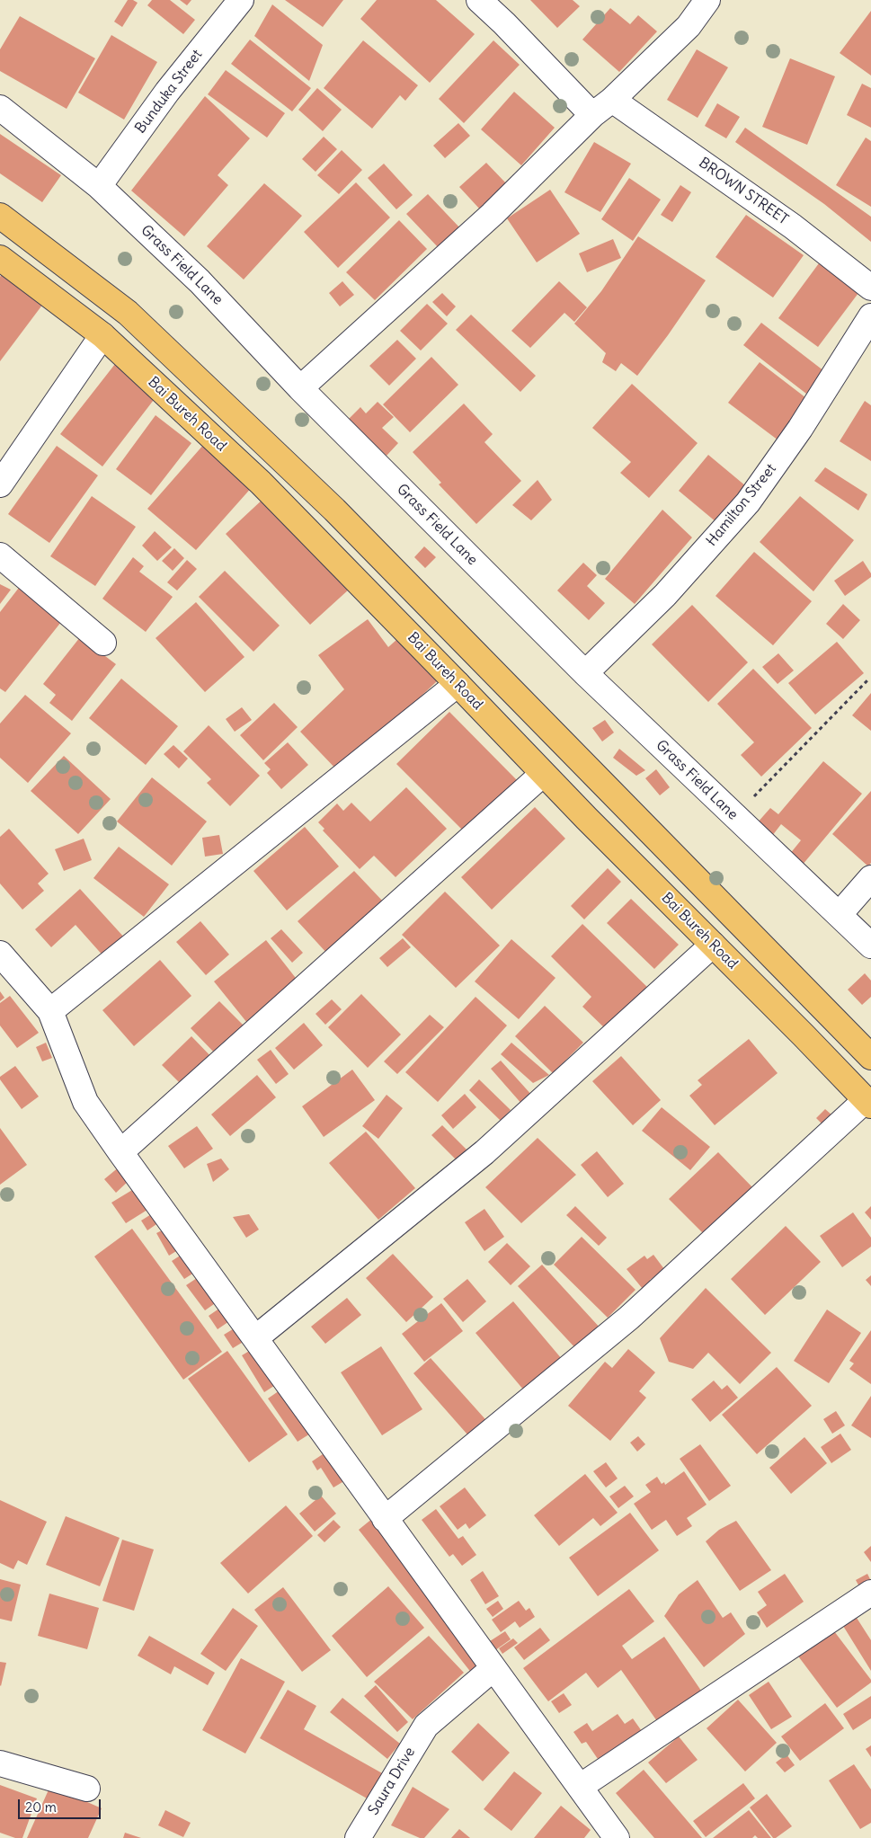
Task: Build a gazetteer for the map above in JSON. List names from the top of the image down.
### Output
{
  "streets": {
    "highway": ["Bai Bureh Road"],
    "street": [
      "Bunduka Street",
      "BROWN STREET",
      "Grass Field Lane",
      "Hamilton Street",
      "Saura Drive"
    ]
  },
  "crossings": [
    ["Bunduka Street", "Grass Field Lane"],
    ["Grass Field Lane", "Hamilton Street"]
  ],
  "scale_bar": "20 m"
}
